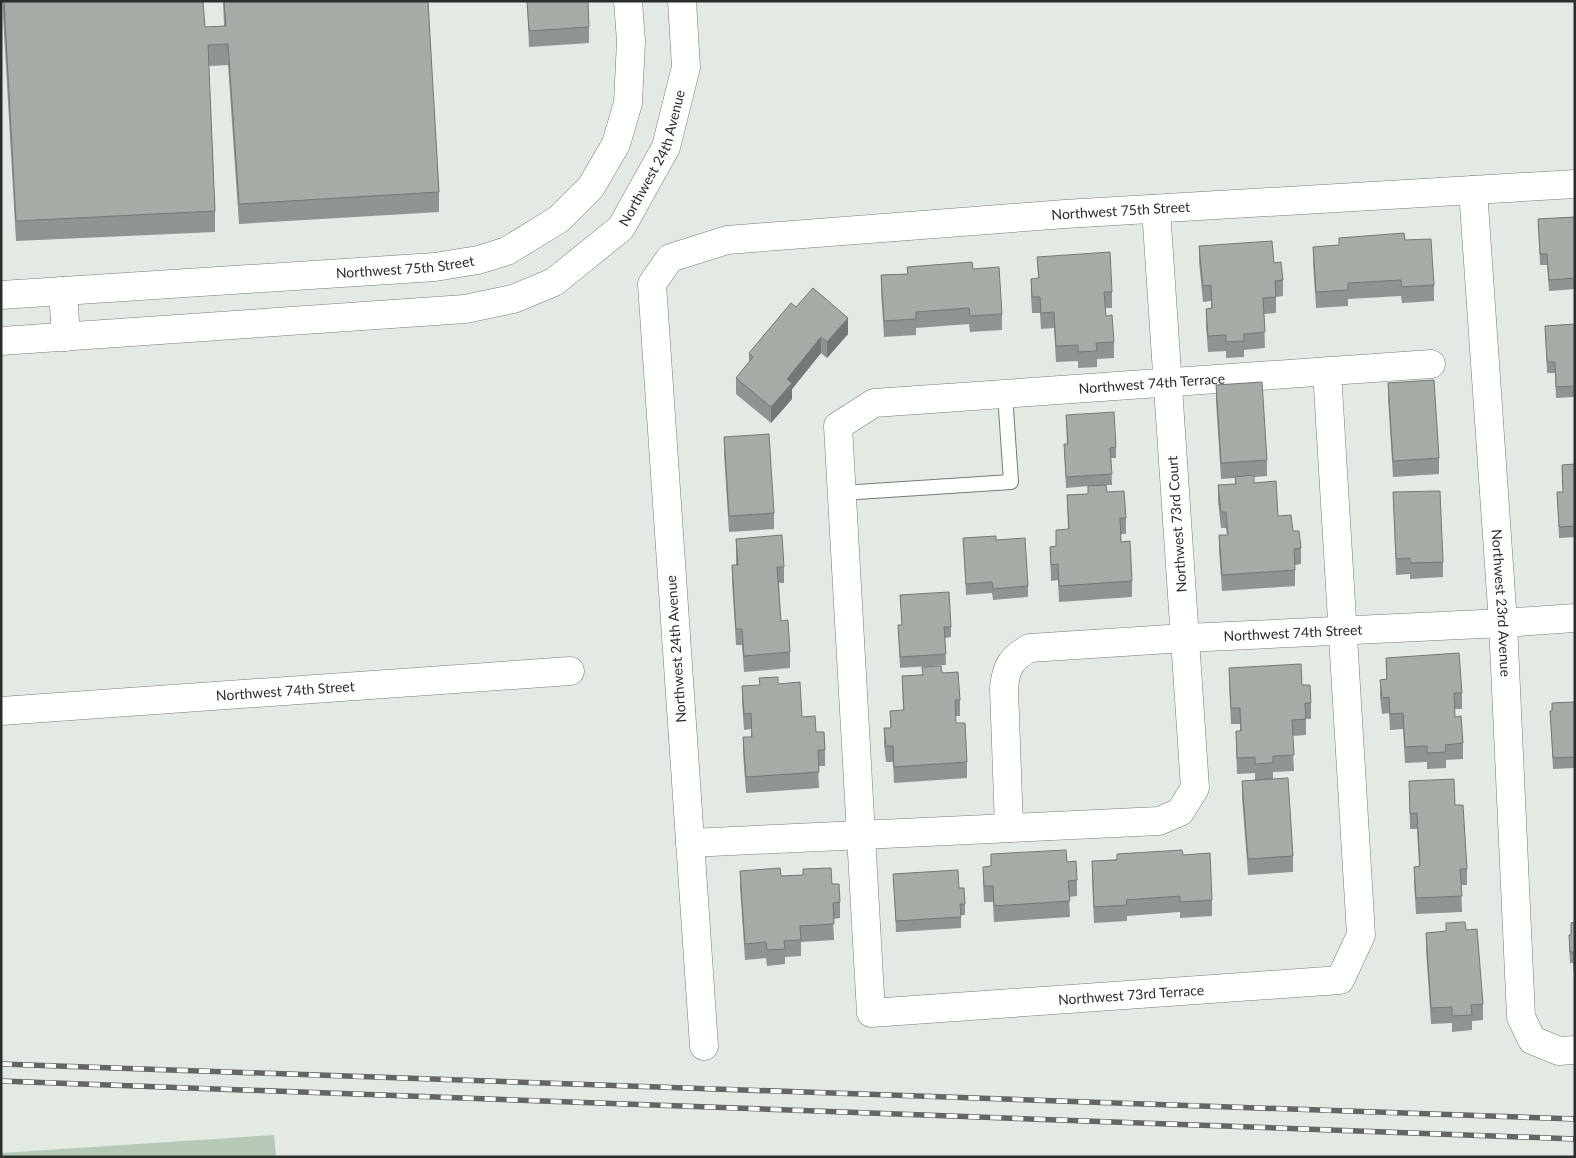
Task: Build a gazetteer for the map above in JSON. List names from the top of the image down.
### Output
{
  "streets": {
    "street": [
      "Northwest 24th Avenue",
      "Northwest 75th Street",
      "Northwest 74th Terrace",
      "Northwest 73rd Court",
      "Northwest 23rd Avenue",
      "Northwest 74th Street",
      "Northwest 73rd Terrace"
    ]
  },
  "crossings": [
    ["Northwest 24th Avenue", "Northwest 75th Street"],
    ["Northwest 75th Street", "Northwest 73rd Court"],
    ["Northwest 75th Street", "Northwest 23rd Avenue"],
    ["Northwest 74th Terrace", "Northwest 73rd Court"],
    ["Northwest 73rd Court", "Northwest 74th Street"],
    ["Northwest 23rd Avenue", "Northwest 74th Street"],
    ["Northwest 74th Street", "Northwest 73rd Terrace"]
  ]
}
